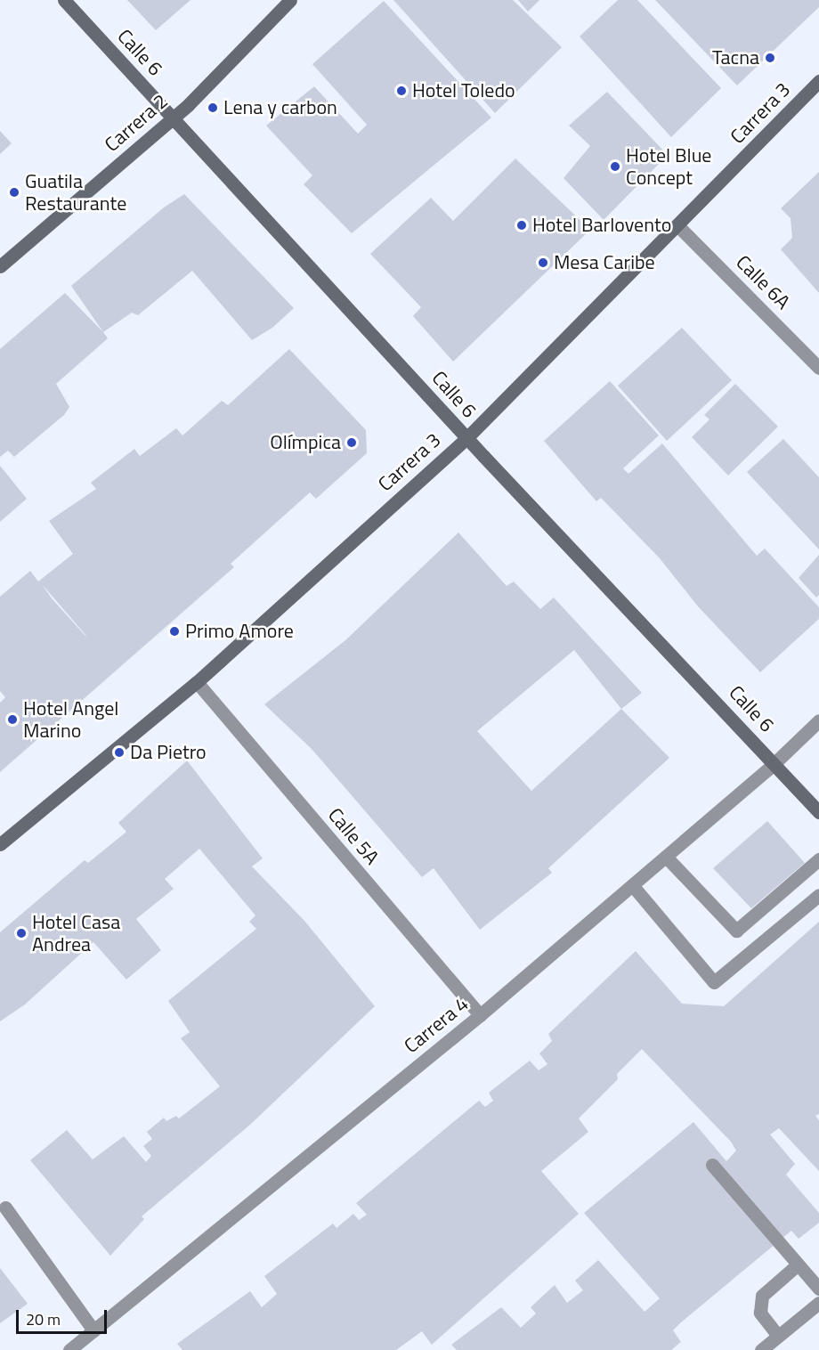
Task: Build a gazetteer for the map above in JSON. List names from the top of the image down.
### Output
{
  "streets": {
    "main road": ["Calle 6", "Carrera 3", "Carrera 2"],
    "street": ["Calle 6A", "Calle 5A", "Carrera 4"]
  },
  "crossings": [
    ["Calle 6", "Carrera 3"],
    ["Calle 6", "Carrera 2"],
    ["Calle 6", "Carrera 4"],
    ["Carrera 3", "Calle 6A"],
    ["Carrera 3", "Calle 5A"],
    ["Calle 5A", "Carrera 4"]
  ],
  "places": [
    "Tacna",
    "Hotel Toledo",
    "Lena y carbon",
    "Hotel Blue Concept",
    "Guatila Restaurante",
    "Hotel Barlovento",
    "Mesa Caribe",
    "Olímpica",
    "Primo Amore",
    "Hotel Angel Marino",
    "Da Pietro",
    "Hotel Casa Andrea"
  ],
  "scale_bar": "20 m"
}
